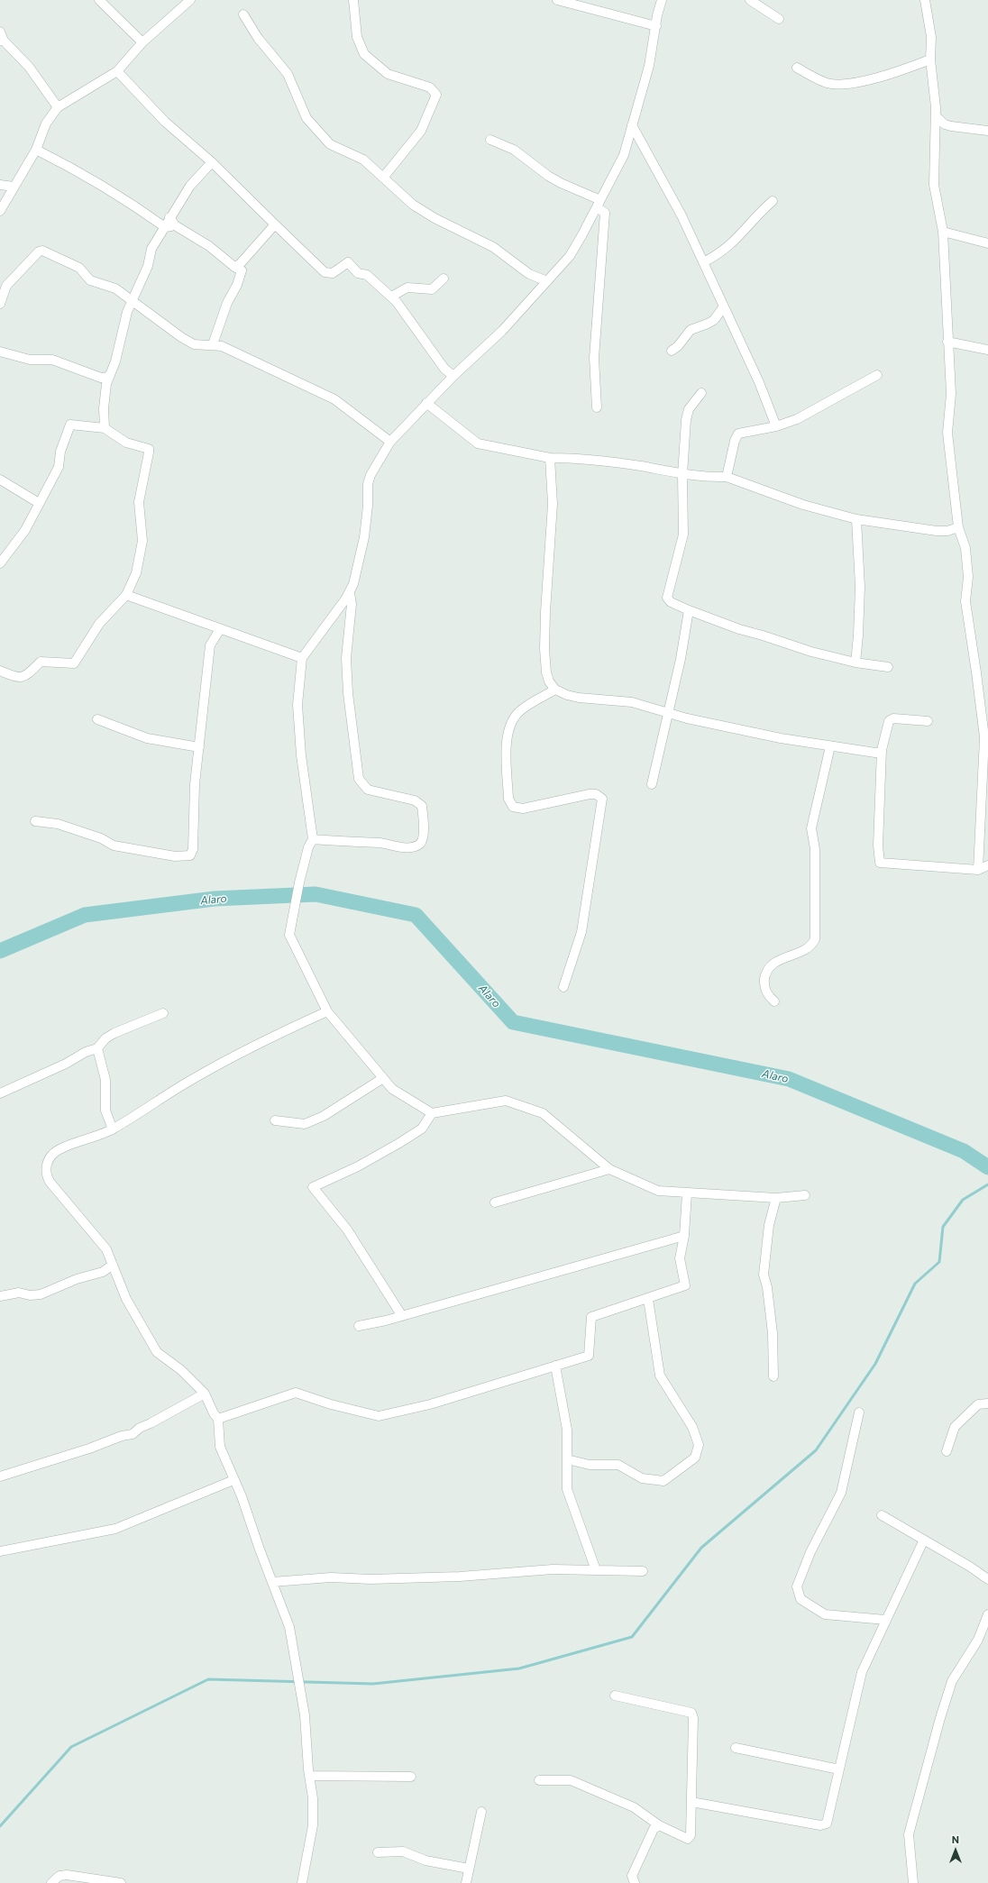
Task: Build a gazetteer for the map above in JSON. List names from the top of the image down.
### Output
{
  "water": ["Alaro"],
  "north": "top"
}
